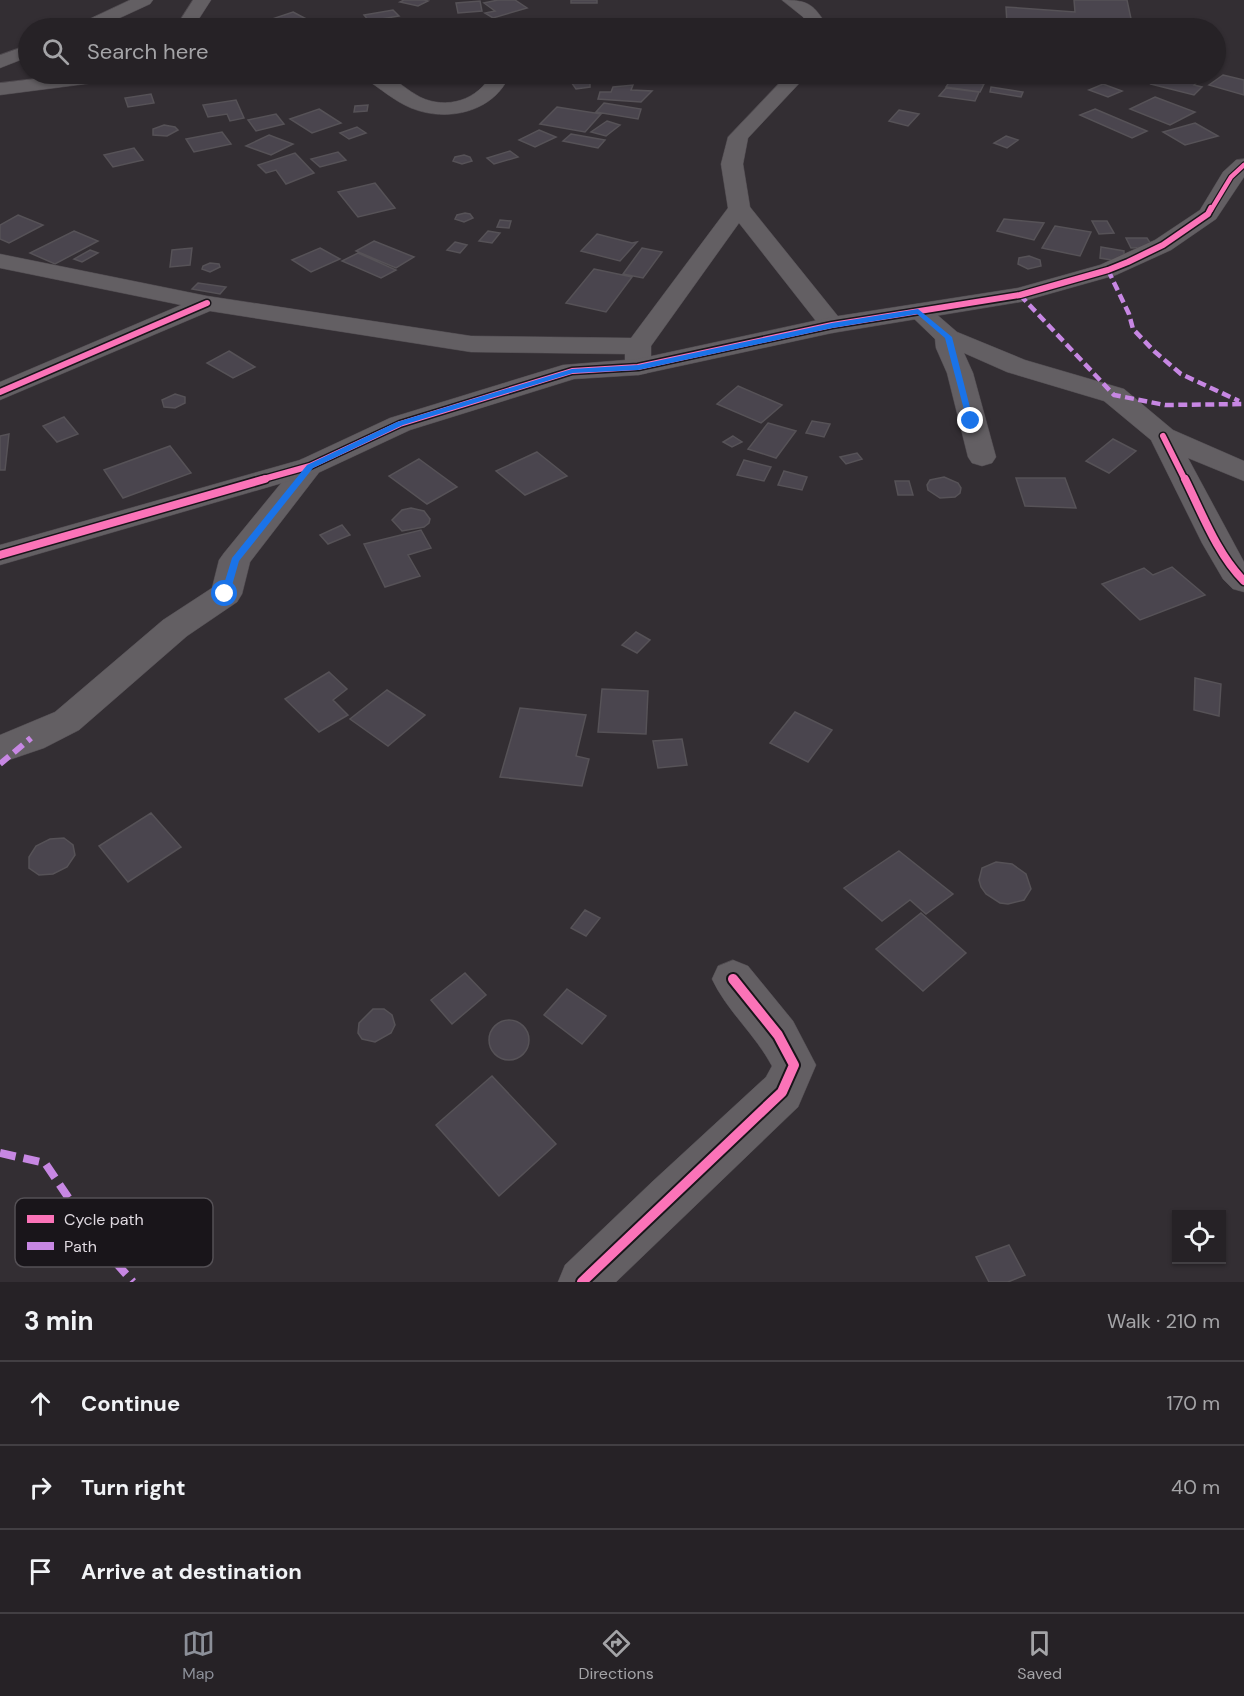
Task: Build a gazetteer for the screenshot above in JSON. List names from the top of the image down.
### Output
{
  "legend": ["Cycle path", "Path"],
  "page": {
    "search": "Search here",
    "heading": ["3 min", "Walk · 210 m"],
    "list": [
      ["Continue", "170 m"],
      ["Turn right", "40 m"],
      "Arrive at destination"
    ],
    "nav": ["Map", "Directions", "Saved"]
  }
}
